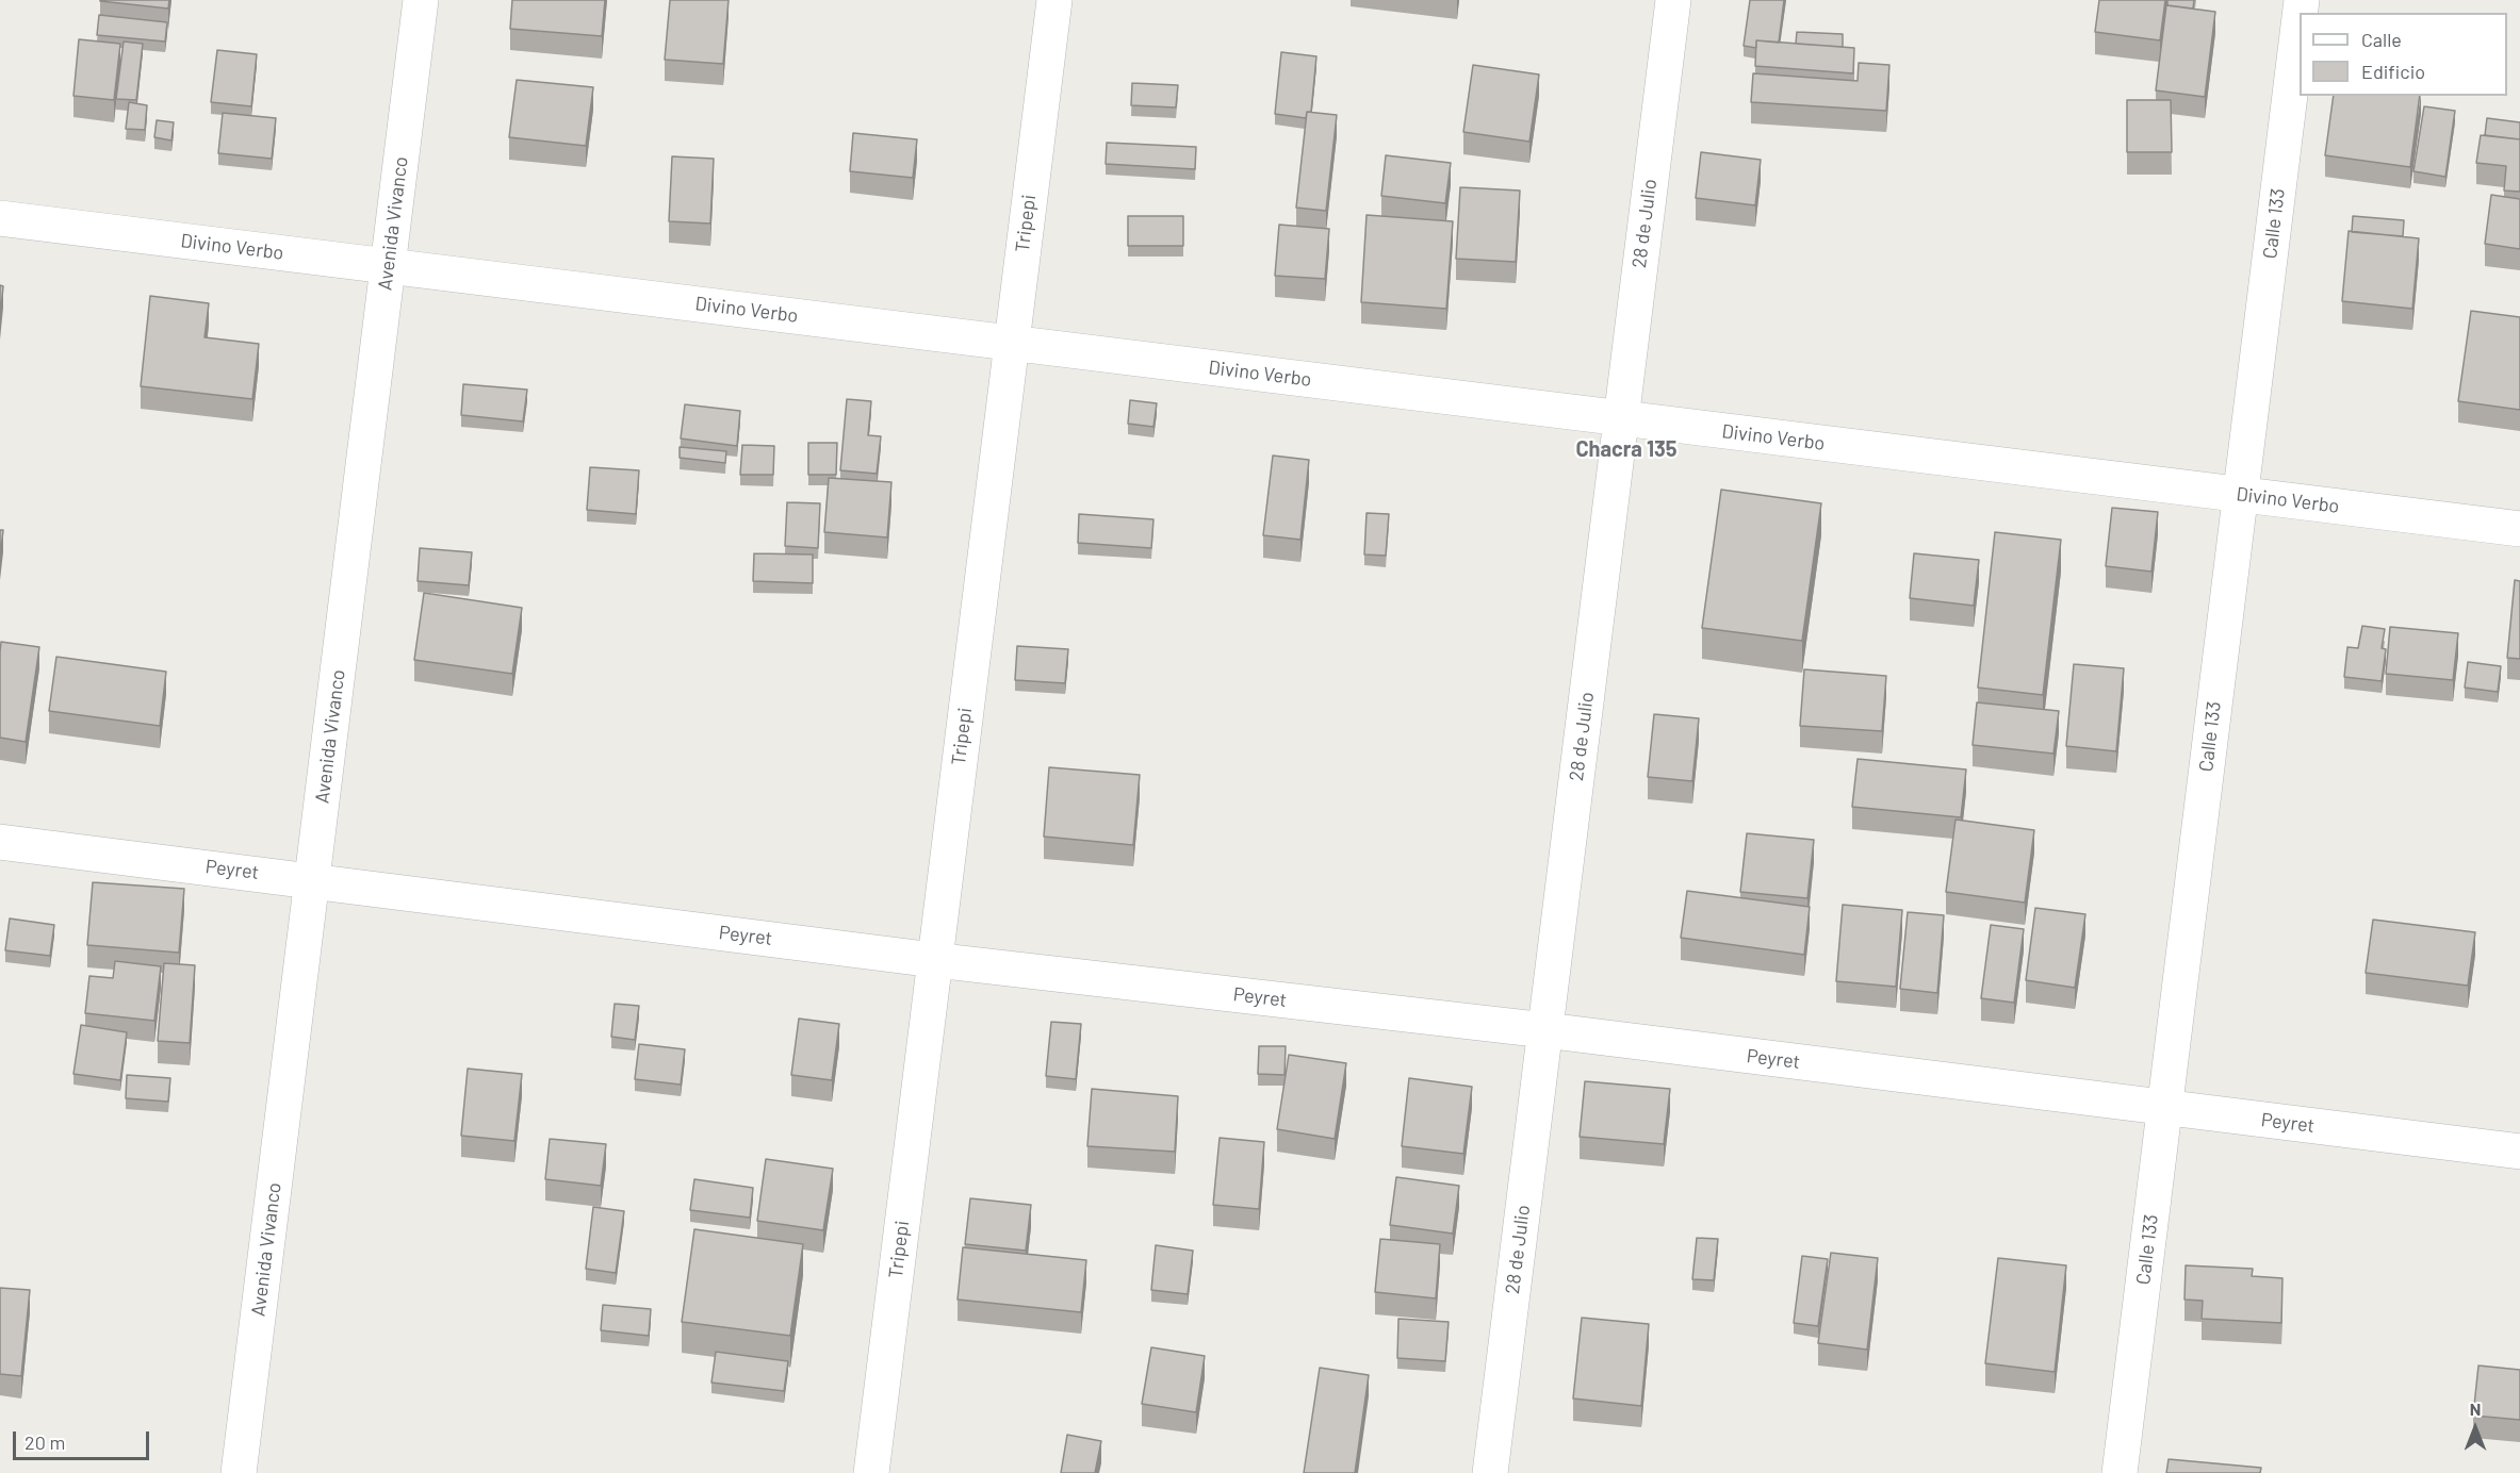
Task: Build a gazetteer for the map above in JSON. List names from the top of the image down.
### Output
{
  "streets": {
    "street": [
      "Avenida Vivanco",
      "Tripepi",
      "28 de Julio",
      "Calle 133",
      "Divino Verbo",
      "Peyret"
    ]
  },
  "crossings": [
    ["Avenida Vivanco", "Divino Verbo"],
    ["Avenida Vivanco", "Peyret"],
    ["Tripepi", "Divino Verbo"],
    ["Tripepi", "Peyret"],
    ["28 de Julio", "Divino Verbo"],
    ["28 de Julio", "Peyret"],
    ["Calle 133", "Divino Verbo"],
    ["Calle 133", "Peyret"]
  ],
  "districts": ["Chacra 135"],
  "legend": ["Calle", "Edificio"],
  "scale_bar": "20 m",
  "north": "top"
}
